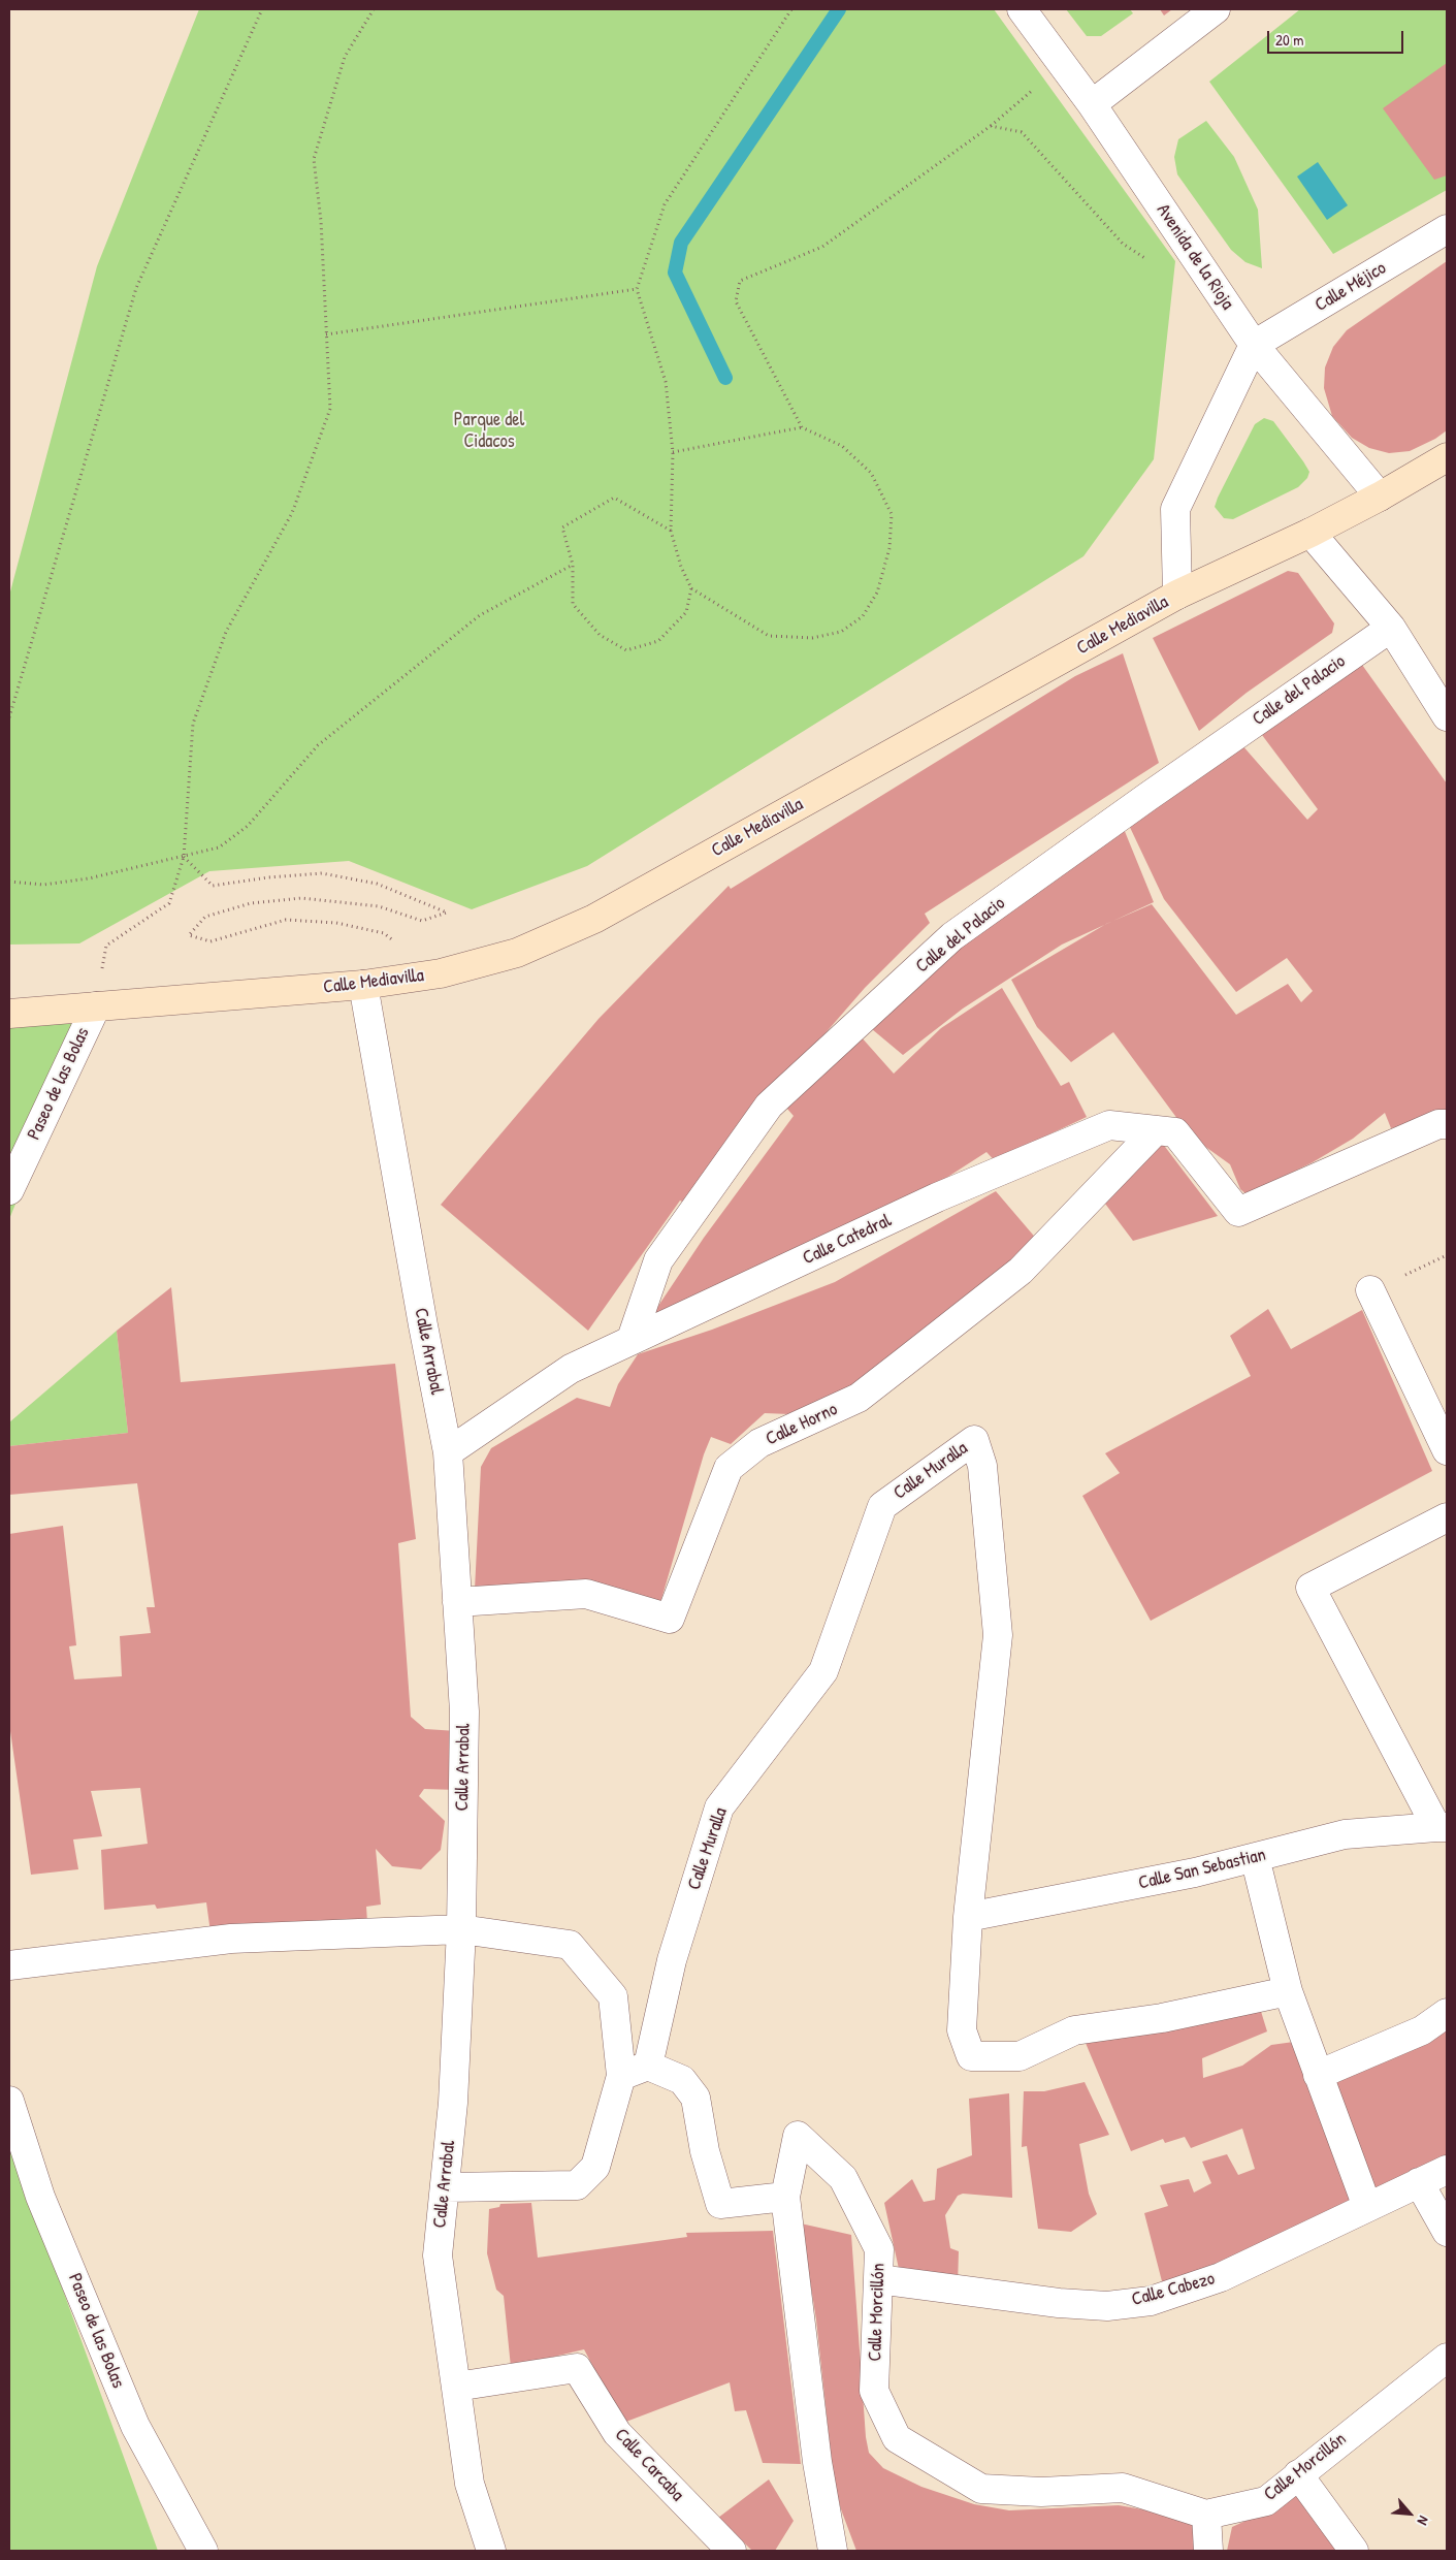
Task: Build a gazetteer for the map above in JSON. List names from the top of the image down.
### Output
{
  "streets": {
    "street": [
      "Avenida de la Rioja",
      "Calle Méjico",
      "Calle Mediavilla",
      "Calle del Palacio",
      "Paseo de las Bolas",
      "Calle Catedral",
      "Calle Arrabal",
      "Calle Horno",
      "Calle Muralla",
      "Calle San Sebastian",
      "Calle Cabezo",
      "Calle Morcillón",
      "Calle Carcaba"
    ]
  },
  "crossings": [
    ["Avenida de la Rioja", "Calle Méjico"],
    ["Avenida de la Rioja", "Calle Mediavilla"],
    ["Calle Mediavilla", "Paseo de las Bolas"],
    ["Calle Mediavilla", "Calle Arrabal"],
    ["Calle del Palacio", "Calle Catedral"],
    ["Calle Catedral", "Calle Arrabal"],
    ["Calle Catedral", "Calle Horno"],
    ["Calle Arrabal", "Calle Horno"],
    ["Calle Arrabal", "Calle Carcaba"],
    ["Calle Muralla", "Calle San Sebastian"],
    ["Calle Cabezo", "Calle Morcillón"]
  ],
  "parks": ["Parque del Cidacos"],
  "scale_bar": "20 m",
  "north": "bottom right"
}
